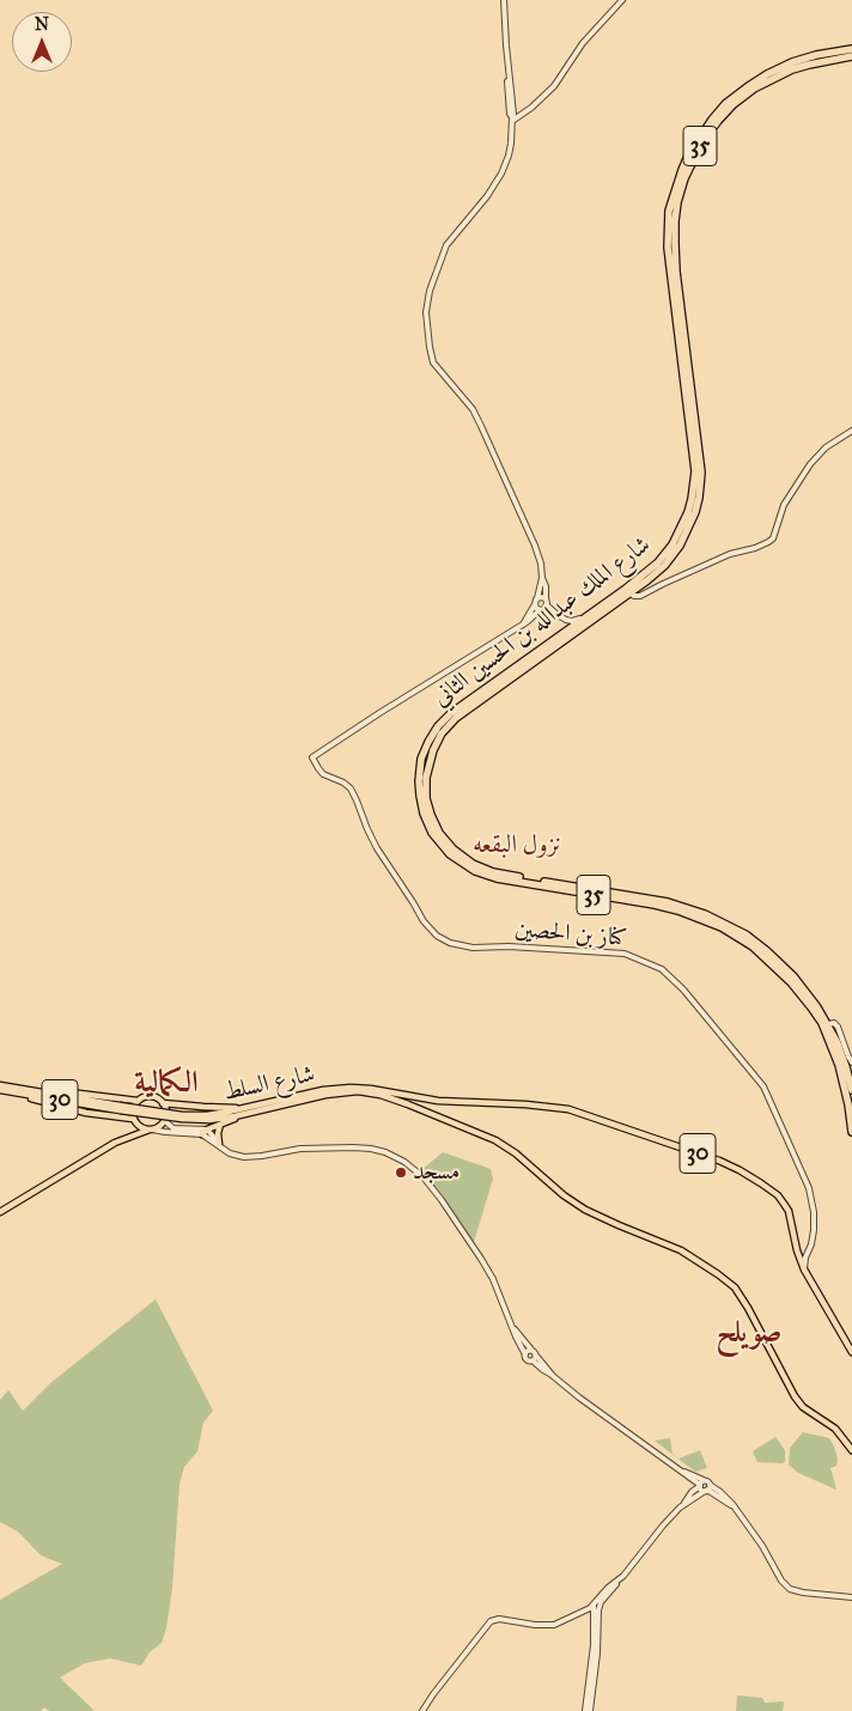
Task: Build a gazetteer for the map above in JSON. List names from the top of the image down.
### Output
{
  "streets": {
    "highway": ["35", "شارع الملك عبدالله بن الحسين الثاني"],
    "main road": ["شارع السلط", "30"],
    "street": ["كناز بن الحصين"]
  },
  "crossings": [
    ["كناز بن الحصين", "30"],
    ["شارع السلط", "30"]
  ],
  "districts": ["نزول البقعه", "الكمالية", "صويلح"],
  "places": ["مسجد"],
  "north": "top"
}
